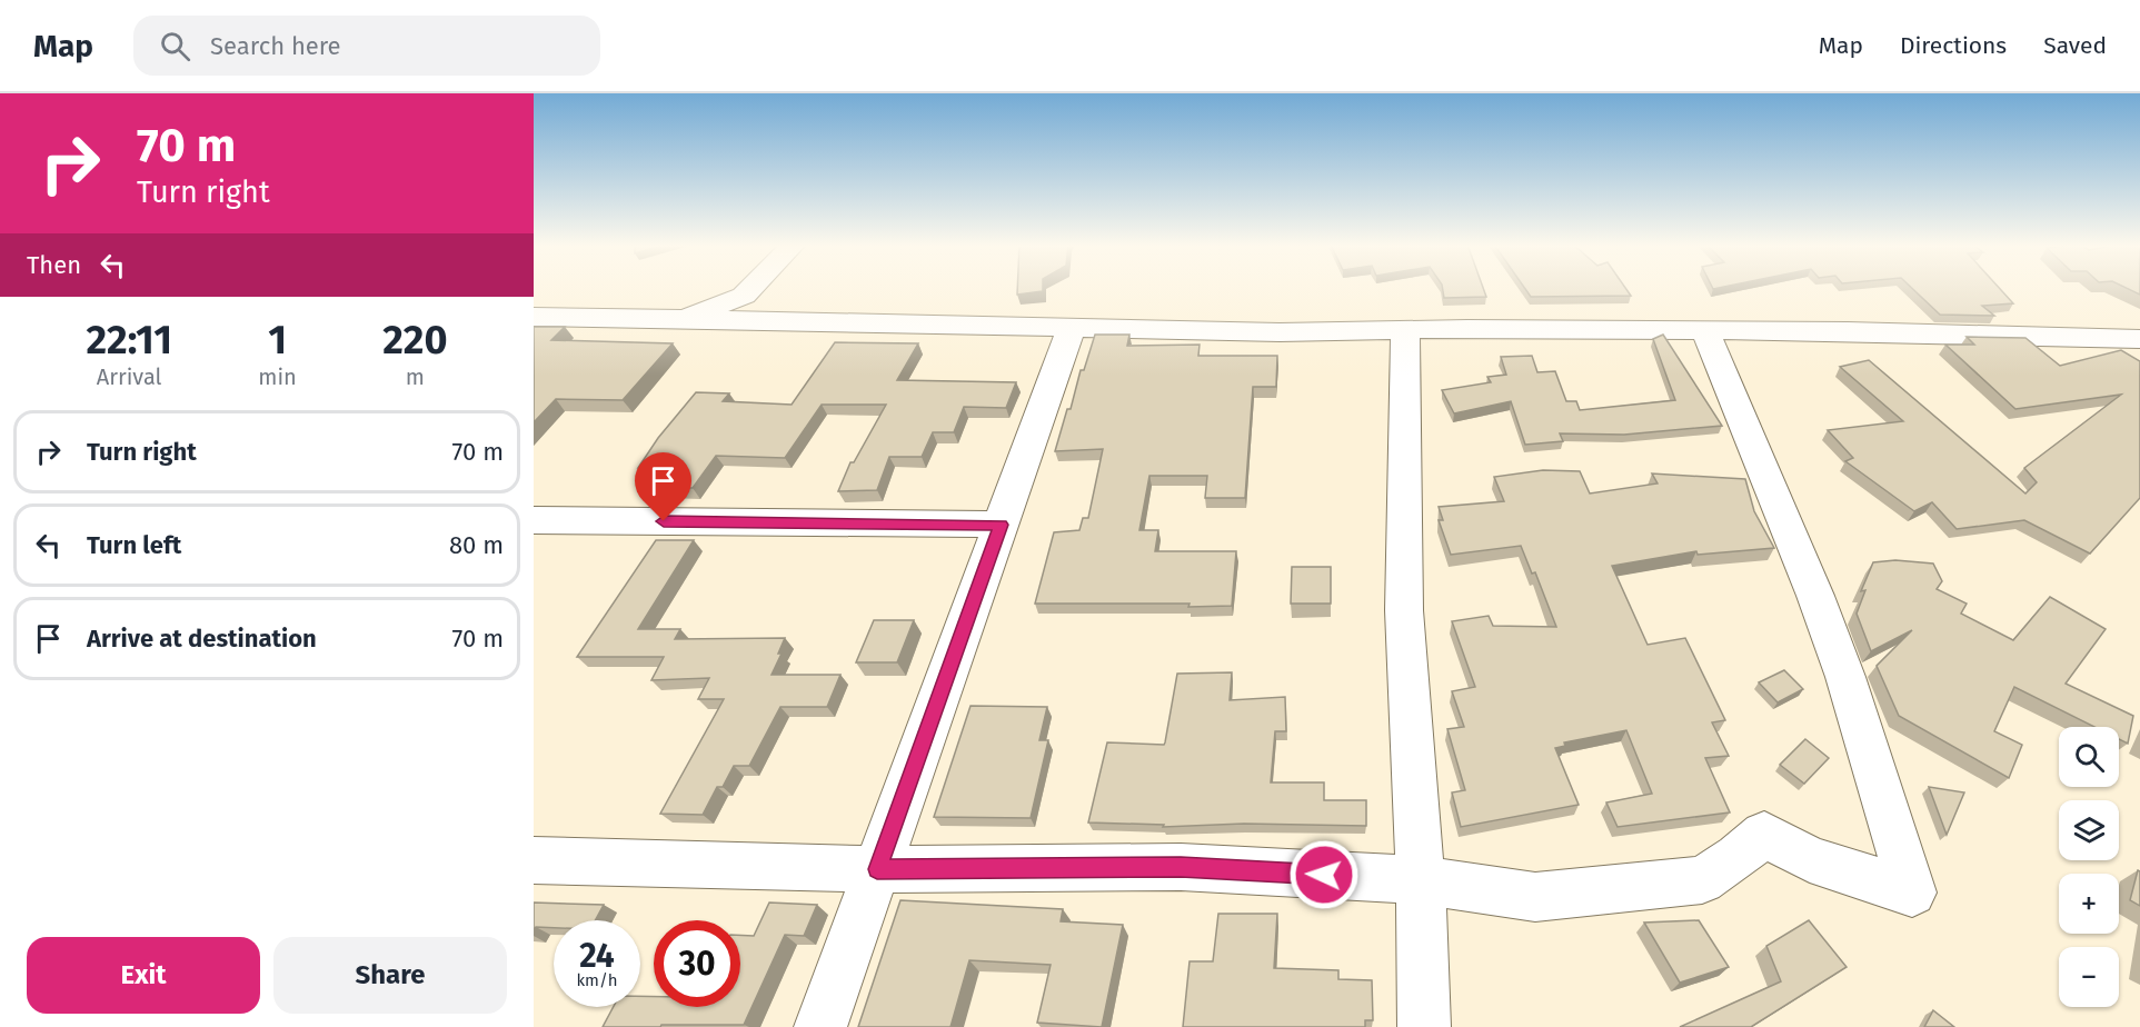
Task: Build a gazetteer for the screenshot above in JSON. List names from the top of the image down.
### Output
{
  "page": {
    "header": "Map",
    "search": "Search here",
    "nav": ["Map", "Directions", "Saved"],
    "turn": ["70 m", "Turn right"],
    "then": "Then",
    "eta": [
      "22:11",
      "Arrival",
      "1",
      "min",
      "220",
      "m"
    ],
    "list": [
      {
        "name": "Turn right",
        "value": "70 m"
      },
      {
        "name": "Turn left",
        "value": "80 m"
      },
      {
        "name": "Arrive at destination",
        "value": "70 m"
      }
    ],
    "map_buttons": ["+", "−"],
    "speed": "24 km/h",
    "limit": "30",
    "buttons": ["Exit", "Share"]
  }
}
